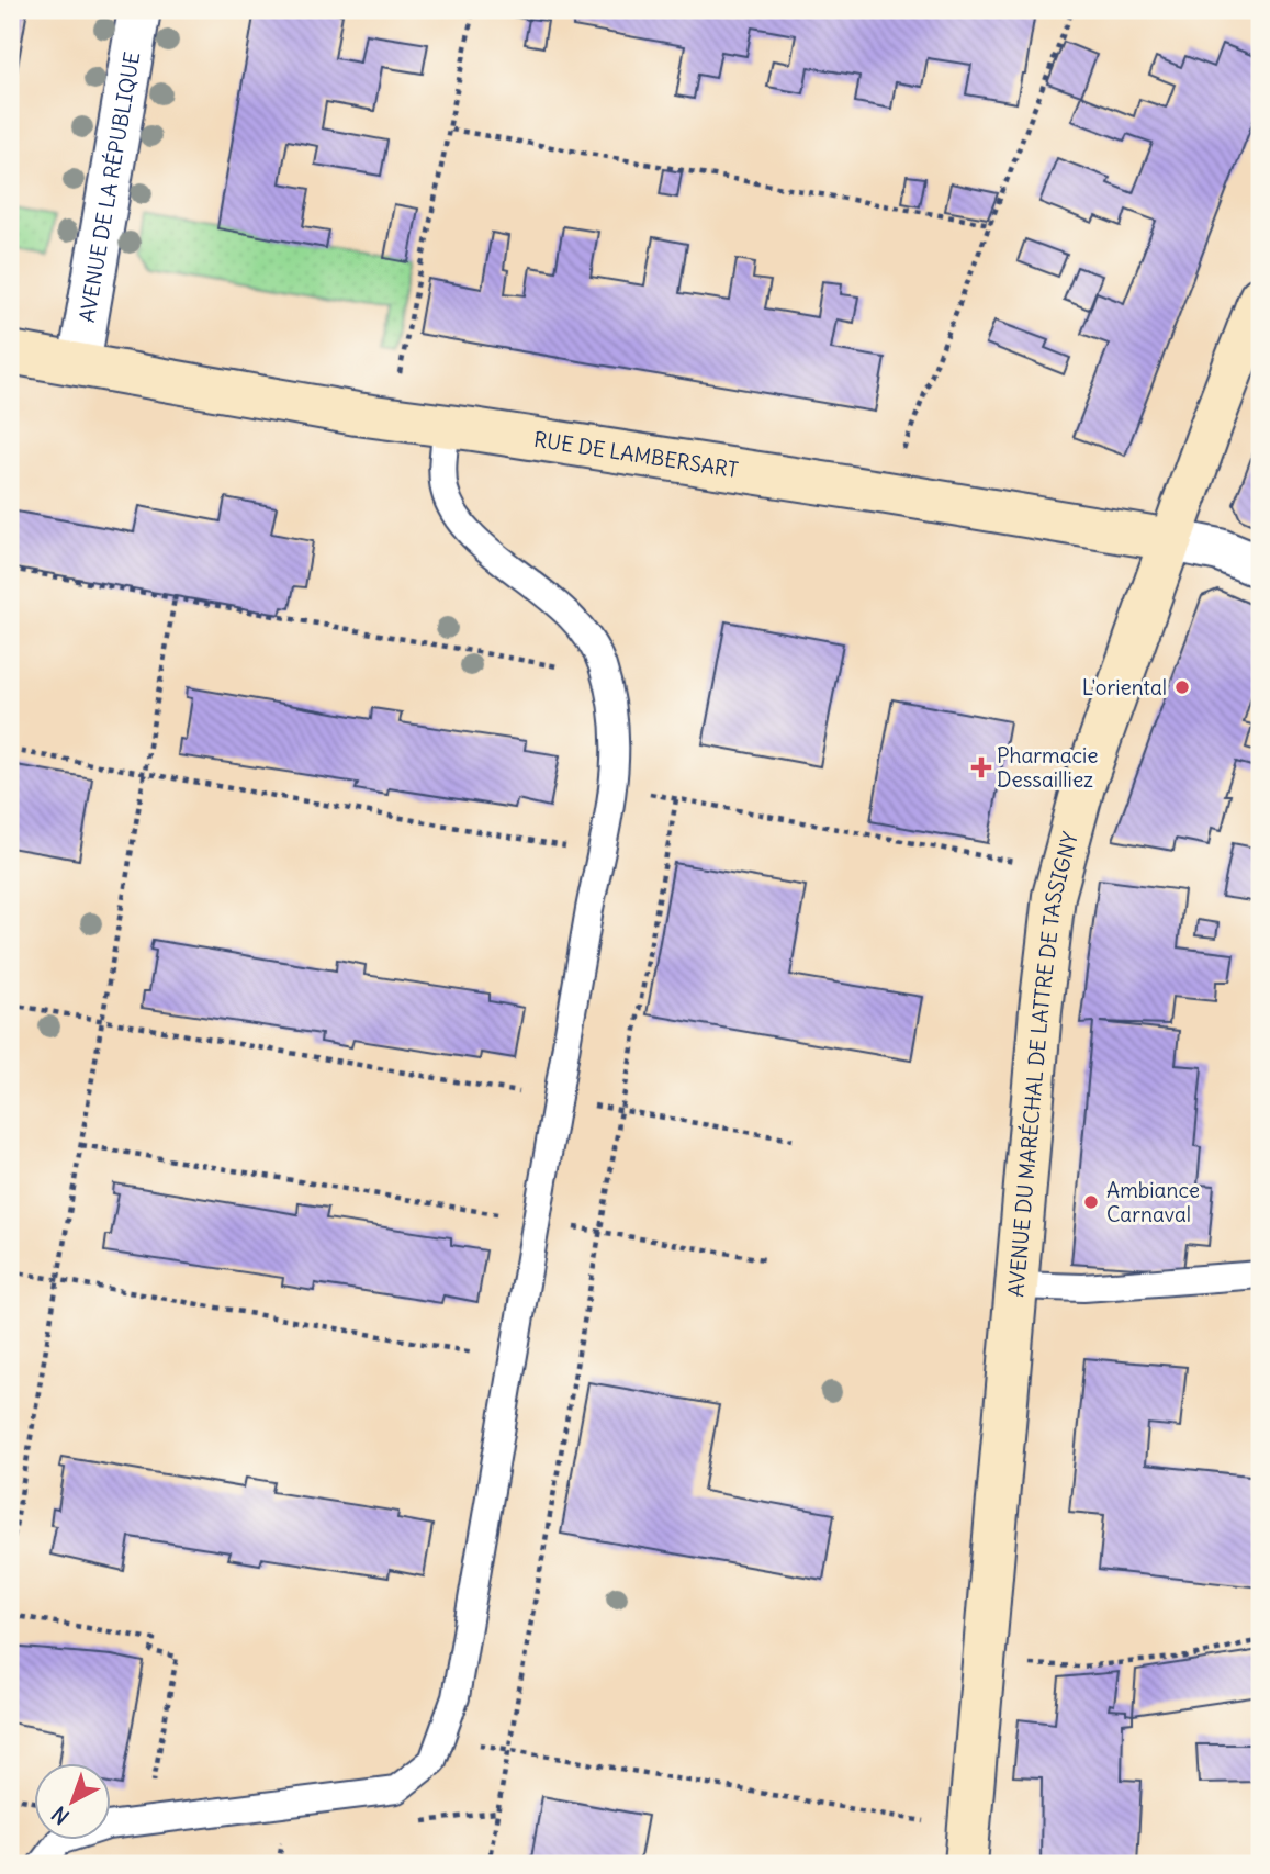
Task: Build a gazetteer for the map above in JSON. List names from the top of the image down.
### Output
{
  "streets": {
    "main road": ["RUE DE LAMBERSART", "AVENUE DU MARÉCHAL DE LATTRE DE TASSIGNY"],
    "street": ["AVENUE DE LA RÉPUBLIQUE"]
  },
  "crossings": [
    ["AVENUE DE LA RÉPUBLIQUE", "RUE DE LAMBERSART"],
    ["RUE DE LAMBERSART", "AVENUE DU MARÉCHAL DE LATTRE DE TASSIGNY"]
  ],
  "places": {
    "other": ["L'oriental", "Ambiance Carnaval"],
    "health": ["Pharmacie Dessailliez"]
  },
  "north": "bottom left"
}
